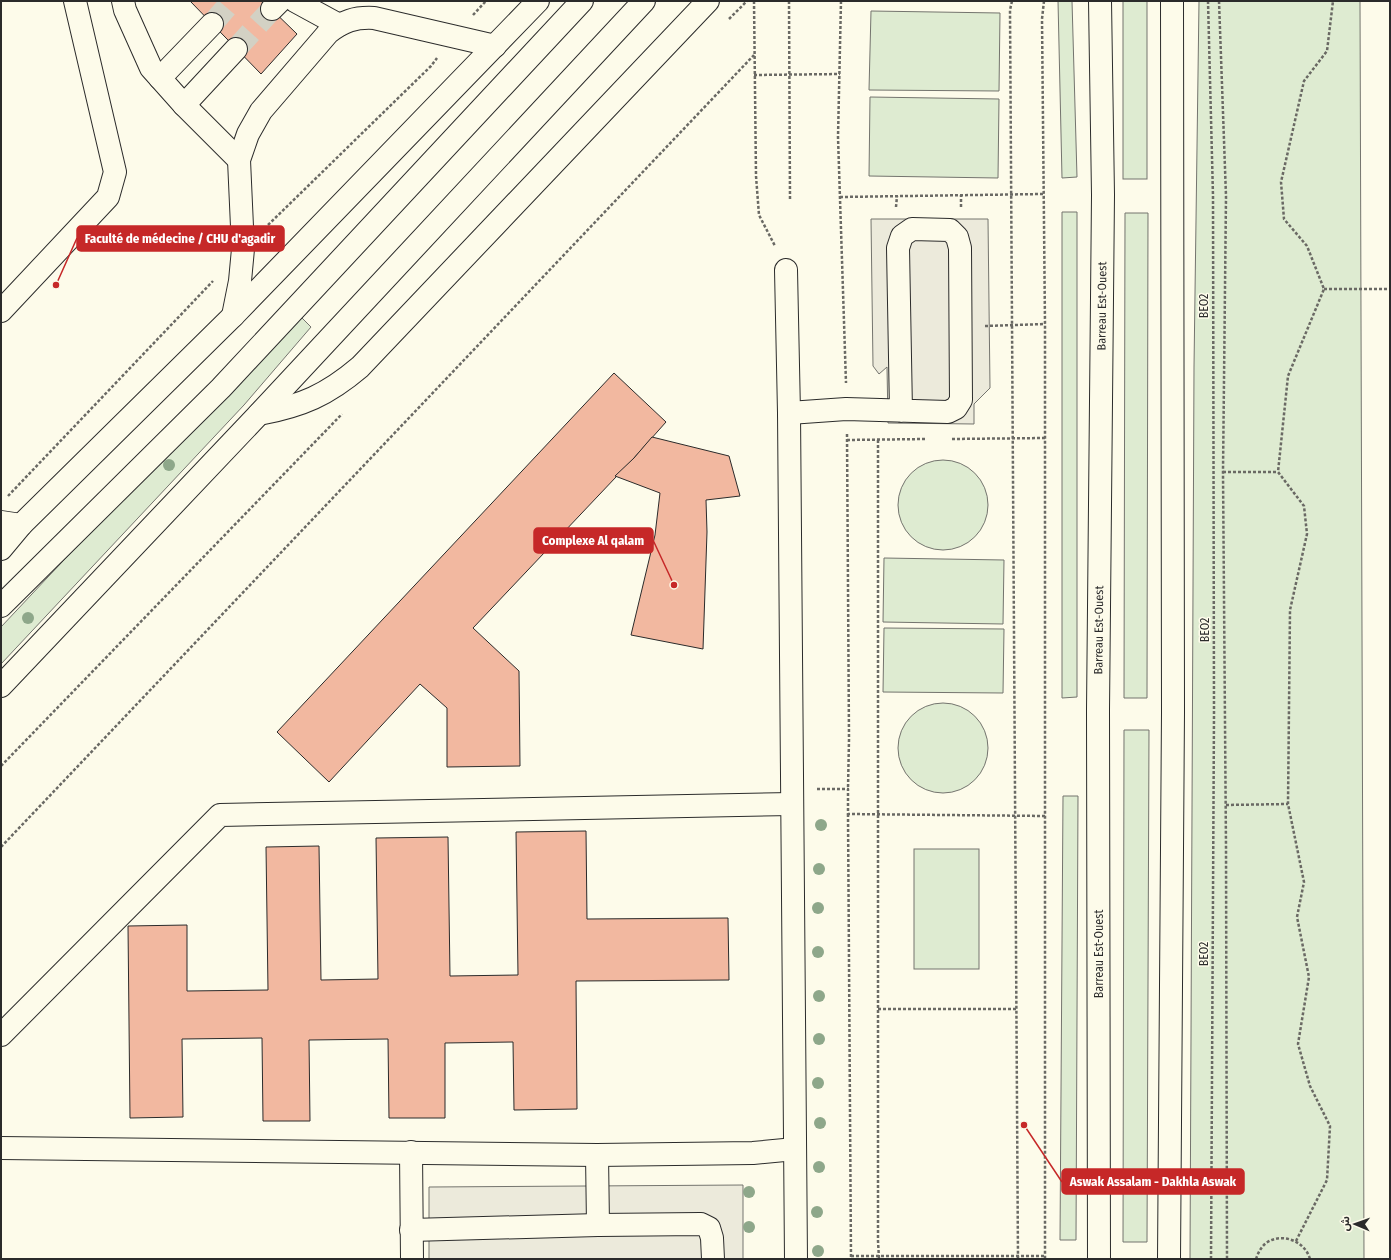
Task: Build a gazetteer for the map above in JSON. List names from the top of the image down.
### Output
{
  "streets": {
    "main road": ["Barreau Est-Ouest"],
    "path": ["BEO2"]
  },
  "places": ["Faculté de médecine / CHU d'agadir", "Complexe Al qalam", "Aswak Assalam - Dakhla Aswak"],
  "north": "left"
}
